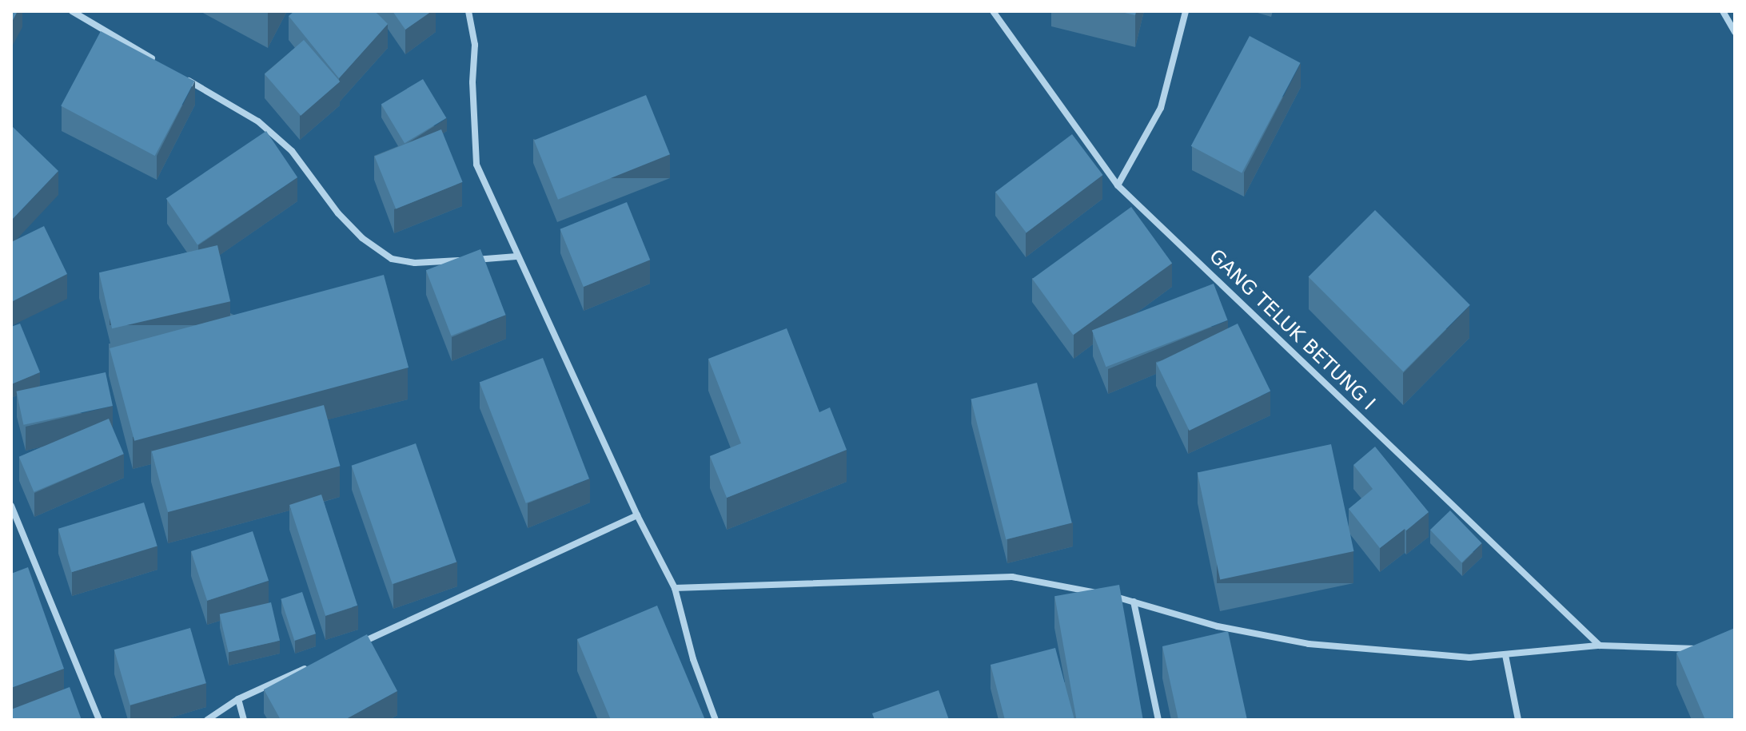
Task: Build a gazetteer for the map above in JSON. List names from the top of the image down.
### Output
{
  "streets": {
    "street": ["GANG TELUK BETUNG I"]
  }
}
